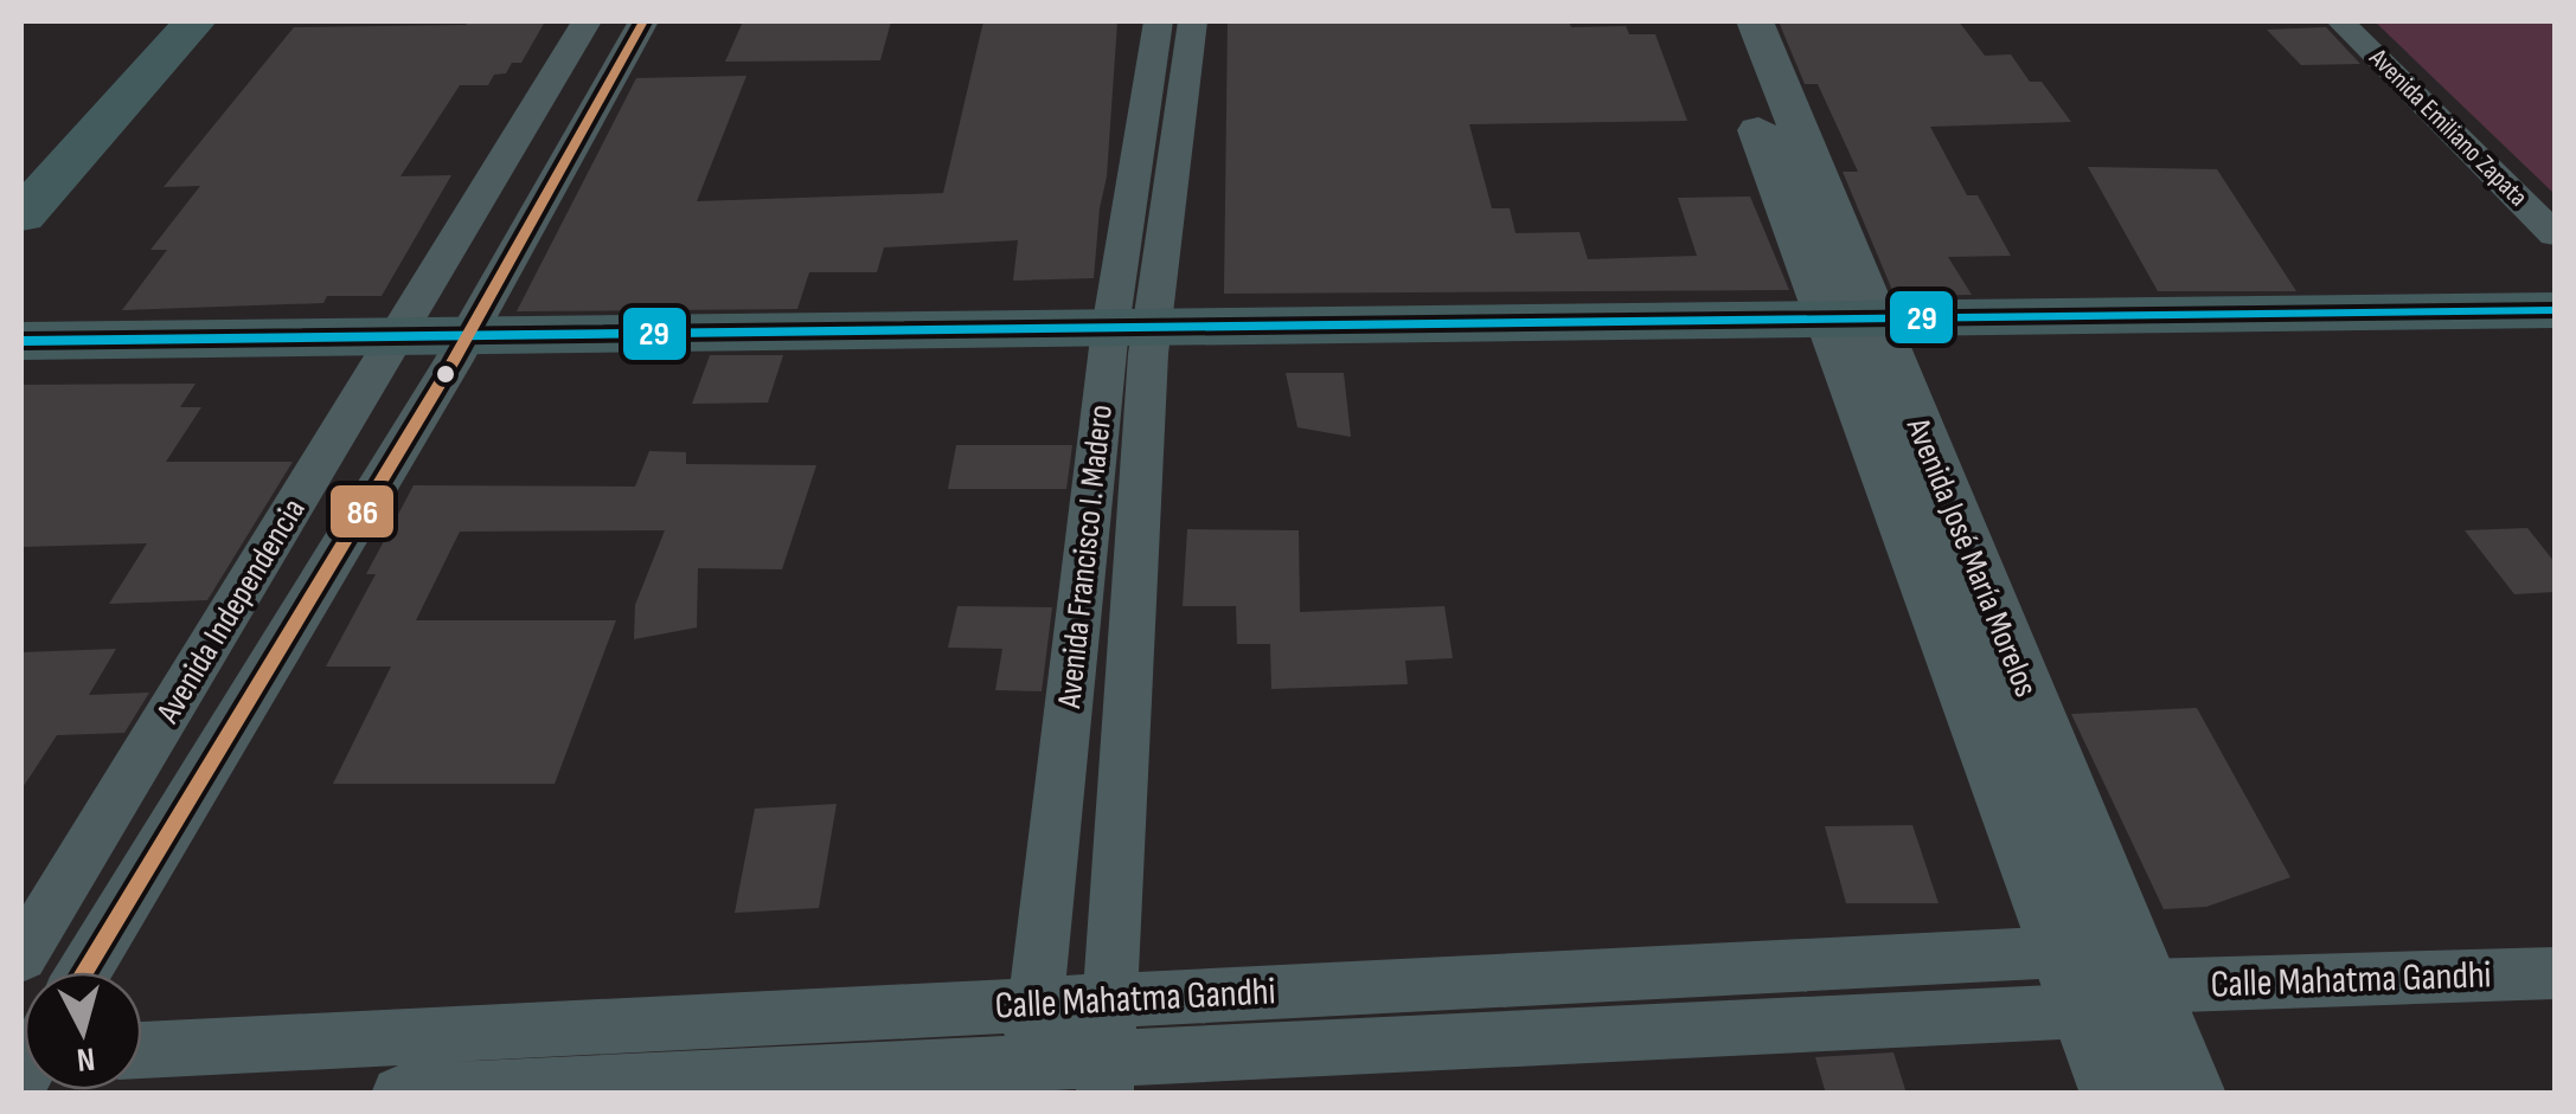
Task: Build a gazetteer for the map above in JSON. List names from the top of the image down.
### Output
{
  "streets": {
    "street": [
      "Avenida Emiliano Zapata",
      "Avenida Francisco I. Madero",
      "Avenida José María Morelos",
      "Avenida Independencia",
      "Calle Mahatma Gandhi"
    ]
  },
  "crossings": [
    ["Avenida Francisco I. Madero", "Calle Mahatma Gandhi"],
    ["Avenida José María Morelos", "Calle Mahatma Gandhi"]
  ],
  "lines": ["transit line 86", "transit line 29"],
  "north": "bottom"
}
